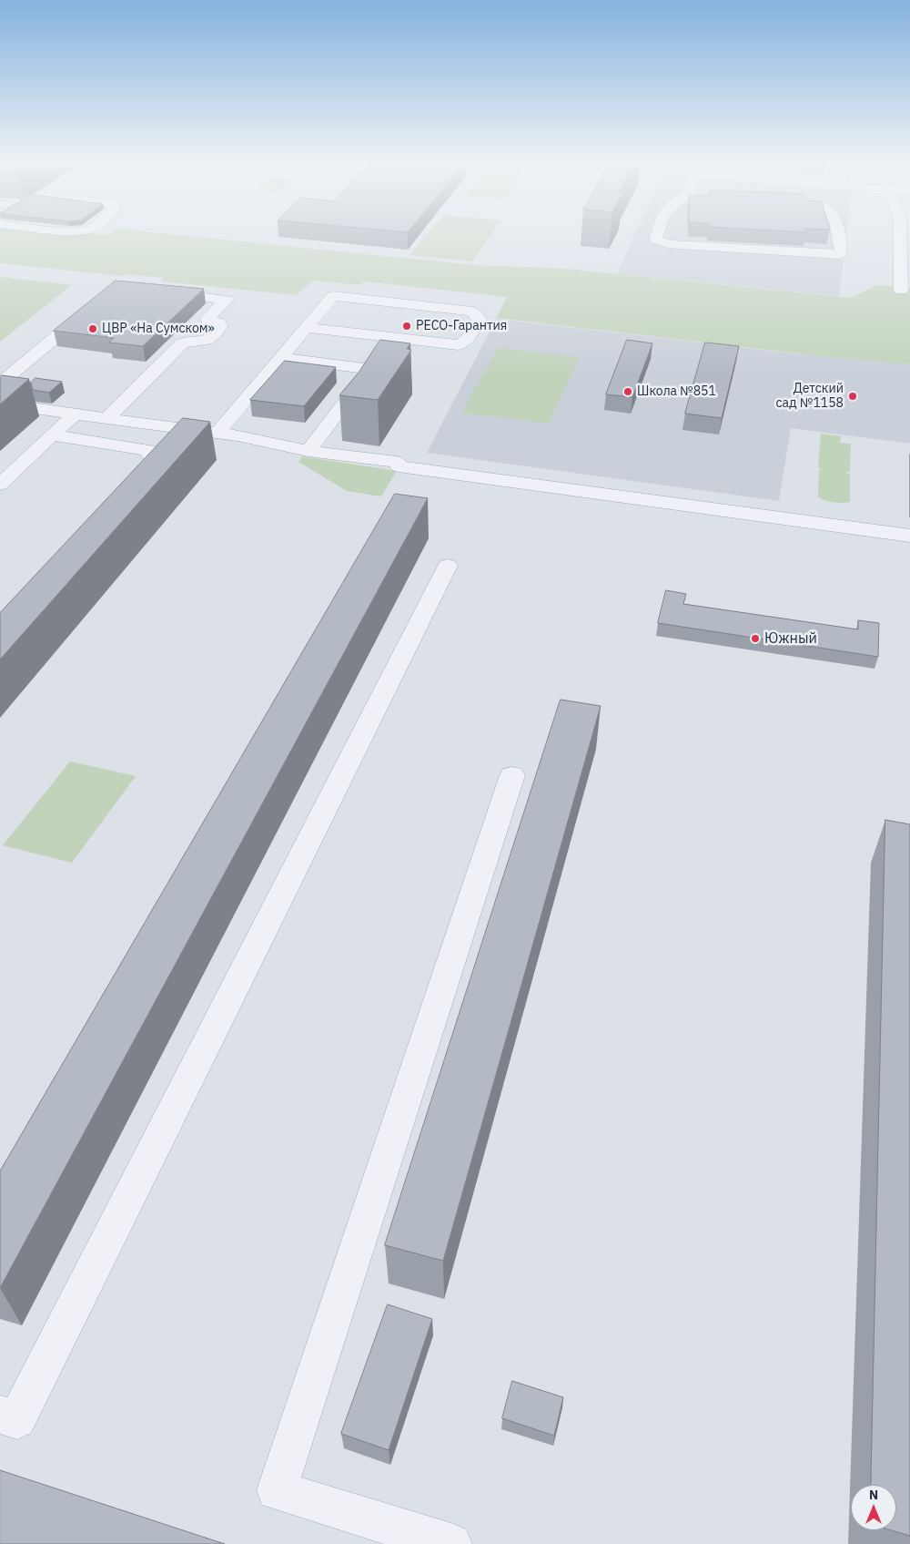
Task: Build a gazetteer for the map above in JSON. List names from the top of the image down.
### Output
{
  "places": [
    "РЕСО-Гарантия",
    "ЦВР «На Сумском»",
    "Школа №851",
    "Детский сад №1158",
    "Южный"
  ],
  "north": "top"
}
